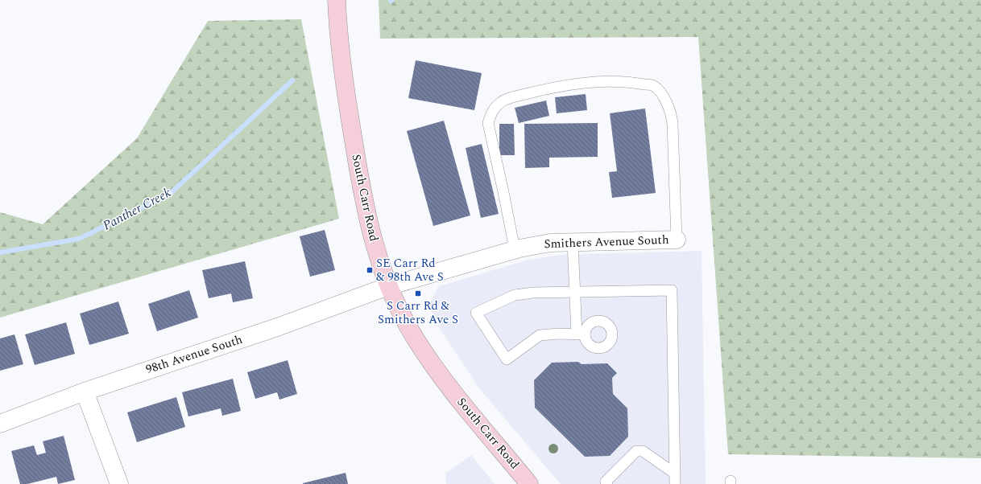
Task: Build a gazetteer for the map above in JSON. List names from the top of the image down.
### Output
{
  "streets": {
    "main road": ["South Carr Road"],
    "street": ["Smithers Avenue South", "98th Avenue South"]
  },
  "crossings": [
    ["South Carr Road", "Smithers Avenue South"],
    ["South Carr Road", "98th Avenue South"],
    ["Smithers Avenue South", "98th Avenue South"]
  ],
  "water": ["Panther Creek"],
  "places": {
    "transit": ["SE Carr Rd & 98th Ave S", "S Carr Rd & Smithers Ave S"]
  }
}
